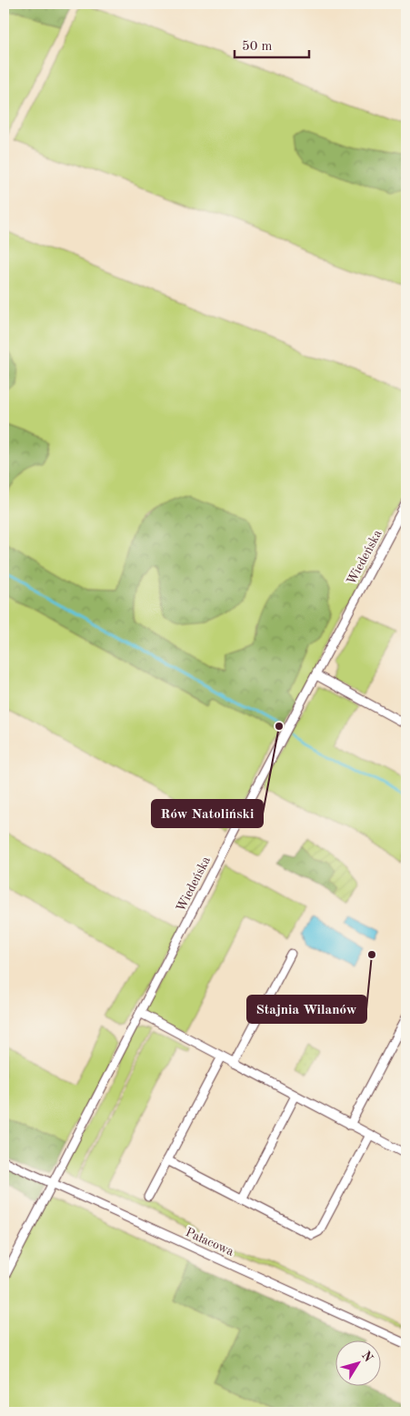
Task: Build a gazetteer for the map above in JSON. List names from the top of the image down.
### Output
{
  "streets": {
    "street": ["Wiedeńska", "Pałacowa"]
  },
  "crossings": [
    ["Wiedeńska", "Pałacowa"]
  ],
  "places": ["Rów Natoliński", "Stajnia Wilanów"],
  "scale_bar": "50 m",
  "north": "top right"
}
